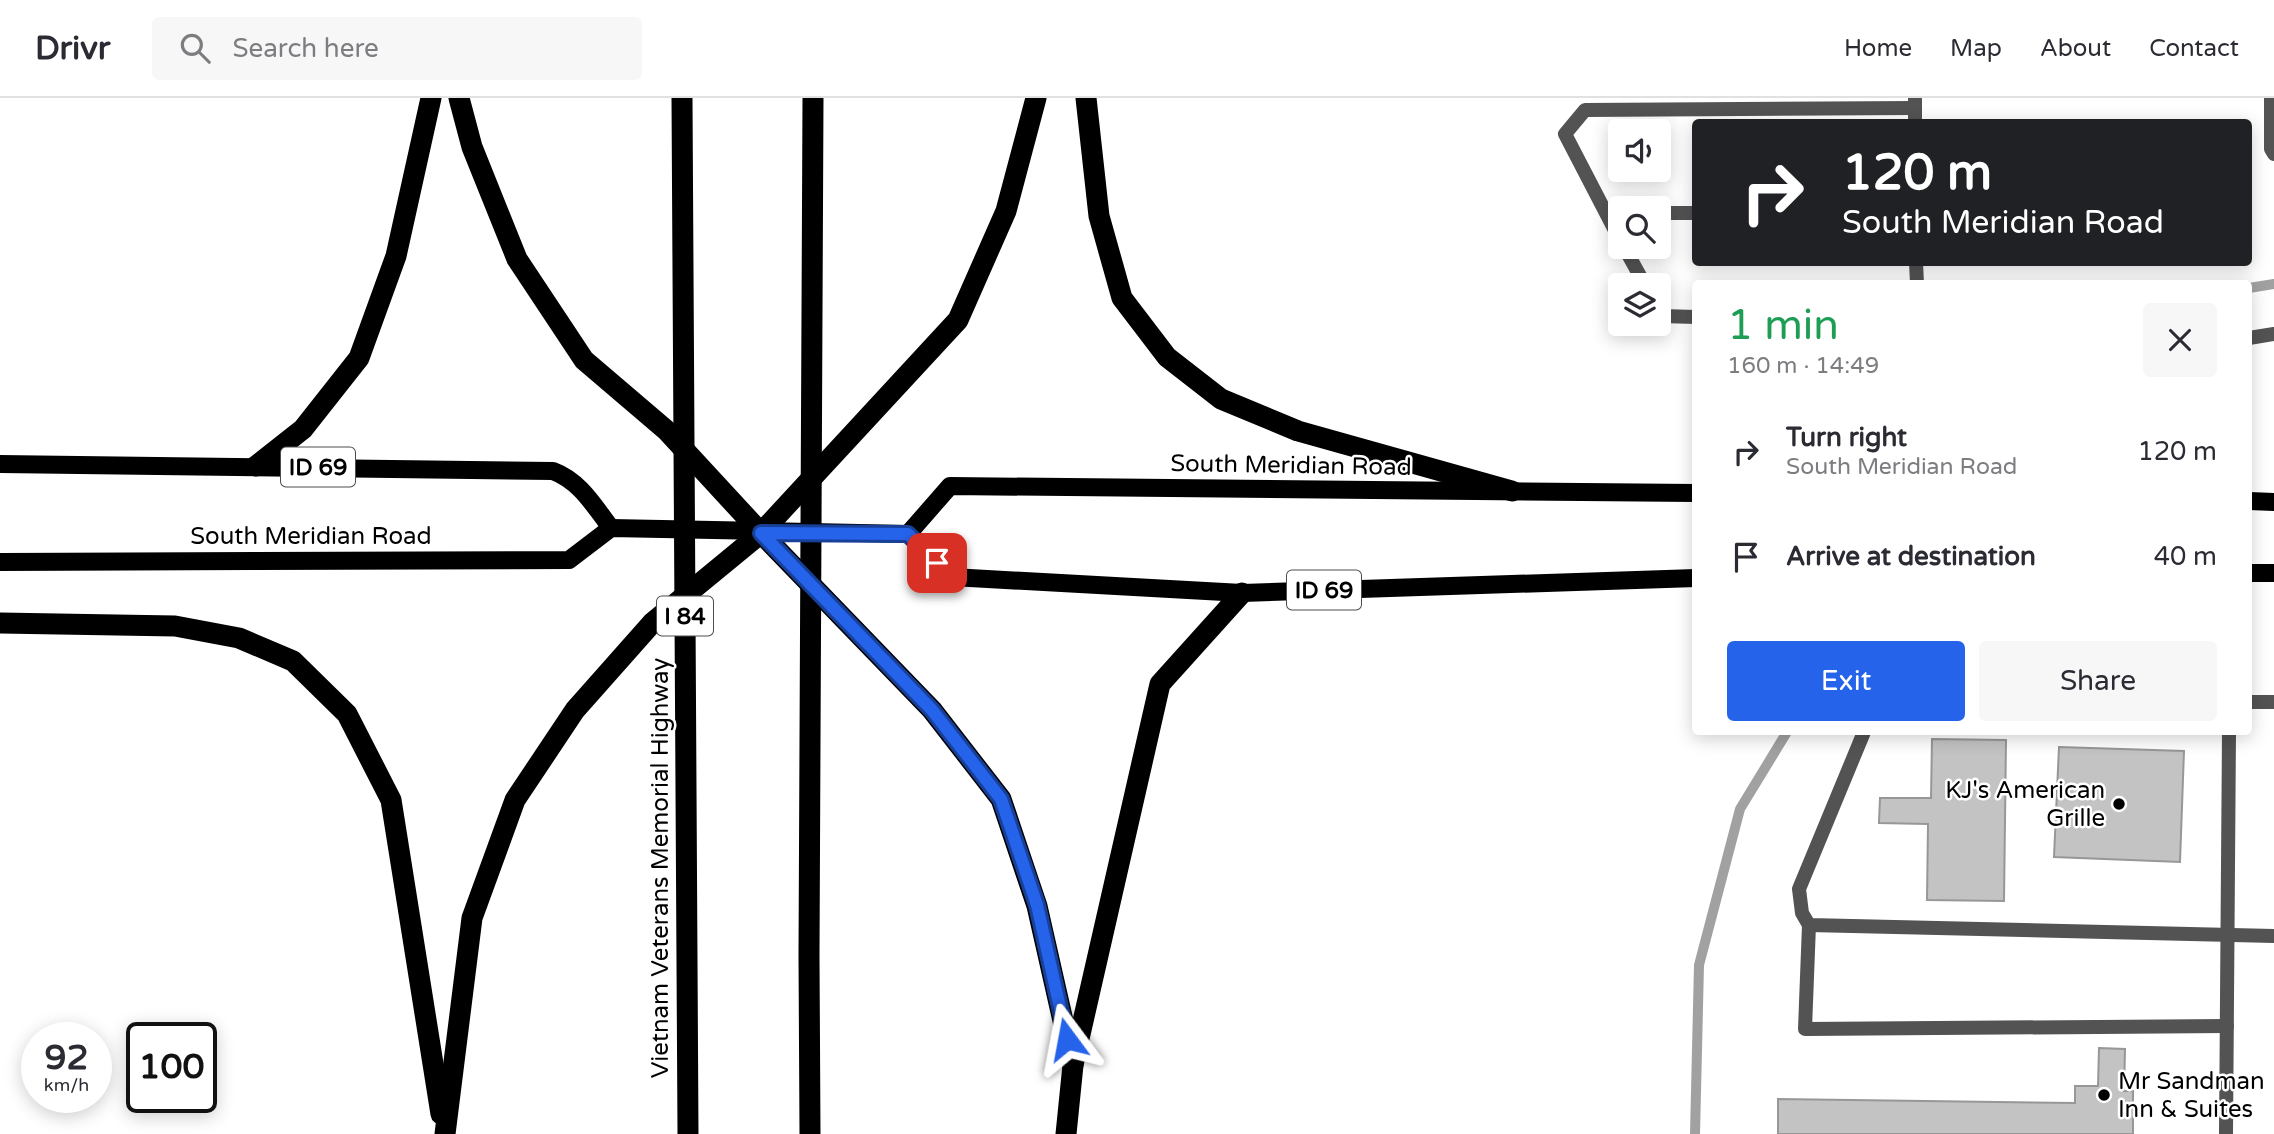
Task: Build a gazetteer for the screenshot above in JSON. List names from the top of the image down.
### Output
{
  "streets": {
    "highway": ["I 84", "Vietnam Veterans Memorial Highway"],
    "main road": ["South Meridian Road", "ID 69"]
  },
  "crossings": [
    ["South Meridian Road", "ID 69"]
  ],
  "places": ["KJ's American Grille", "Mr Sandman Inn & Suites"],
  "page": {
    "header": "Drivr",
    "search": "Search here",
    "nav": [
      "Home",
      "Map",
      "About",
      "Contact"
    ],
    "turn": ["120 m", "South Meridian Road"],
    "heading": ["1 min", "160 m · 14:49"],
    "list": [
      {
        "name": "Turn right",
        "note": "South Meridian Road",
        "value": "120 m"
      },
      {
        "name": "Arrive at destination",
        "value": "40 m"
      }
    ],
    "buttons": ["Exit", "Share"],
    "speed": "92 km/h",
    "limit": "100"
  }
}
